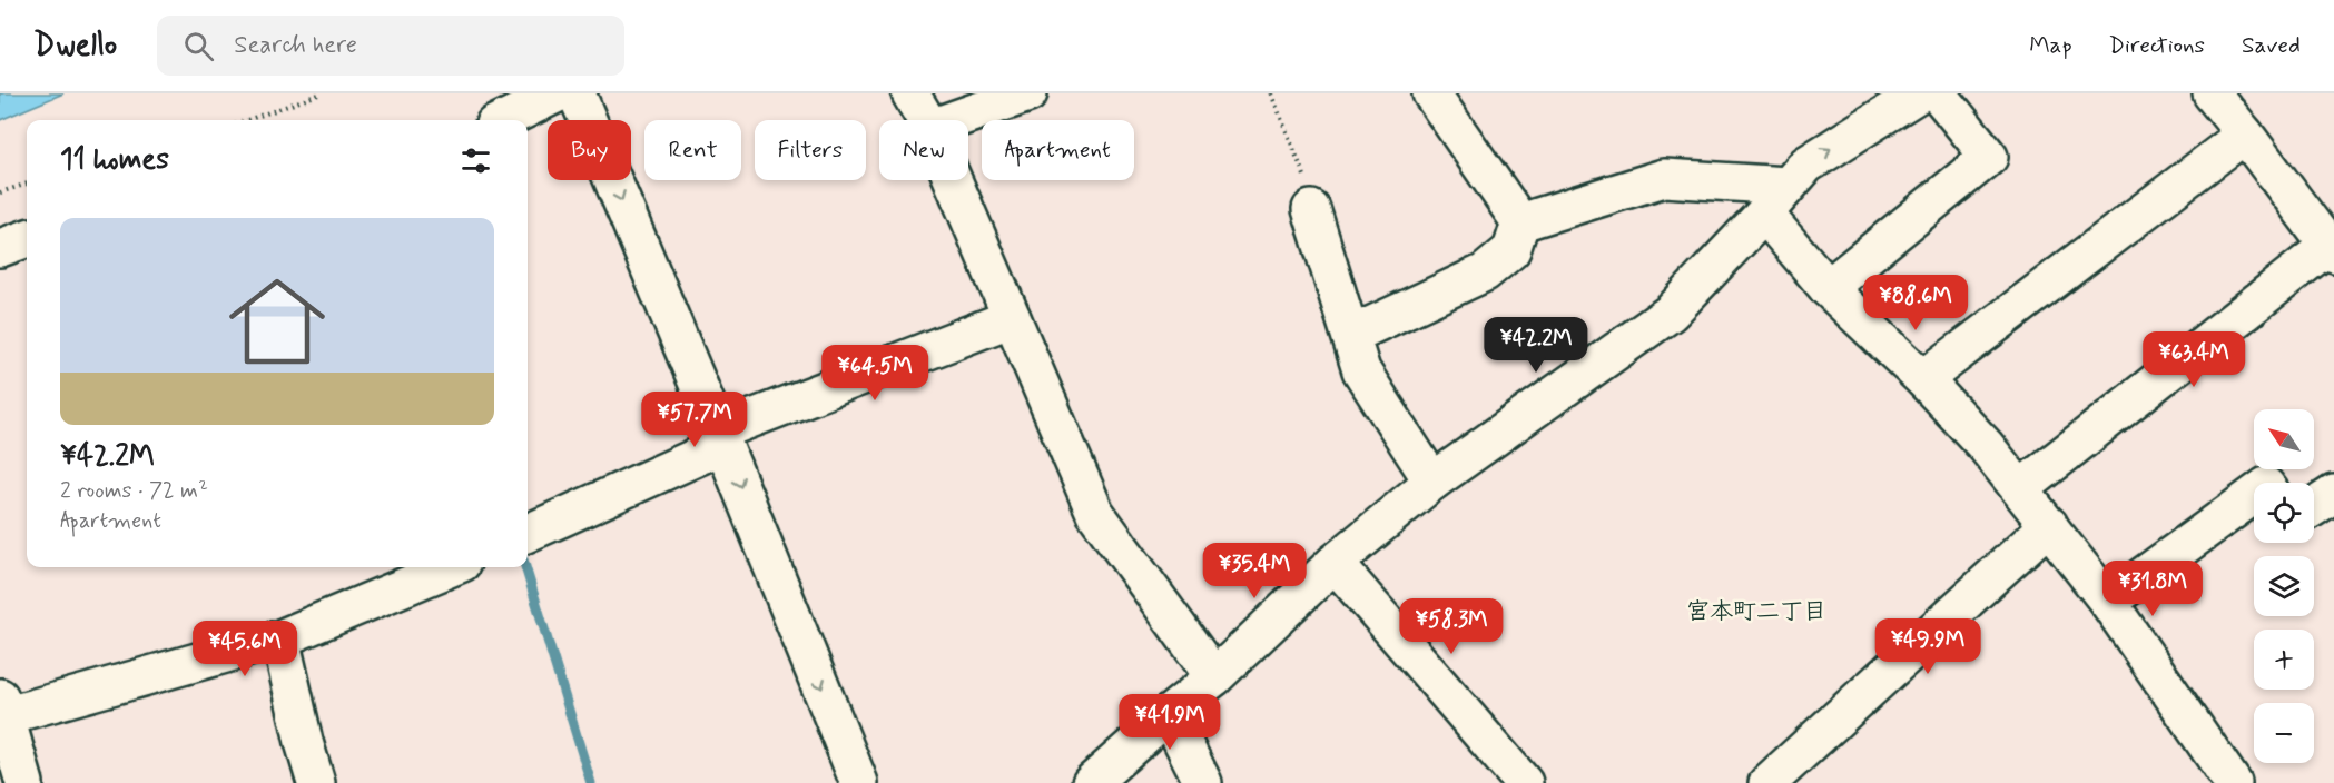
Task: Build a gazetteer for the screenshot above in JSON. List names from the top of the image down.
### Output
{
  "districts": ["宮本町二丁目"],
  "north": "top left",
  "page": {
    "header": "Dwello",
    "search": "Search here",
    "nav": ["Map", "Directions", "Saved"],
    "chip": [
      "Buy",
      "Rent",
      "Filters",
      "New",
      "Apartment"
    ],
    "heading": "11 homes",
    "list": [
      {
        "name": "¥42.2M",
        "note": "2 rooms · 72 m² · Apartment"
      }
    ],
    "price": [
      "¥88.6M",
      "¥42.2M",
      "¥63.4M",
      "¥64.5M",
      "¥57.7M",
      "¥35.4M",
      "¥31.8M",
      "¥58.3M",
      "¥49.9M",
      "¥45.6M",
      "¥41.9M"
    ],
    "map_buttons": ["+", "−"]
  }
}
